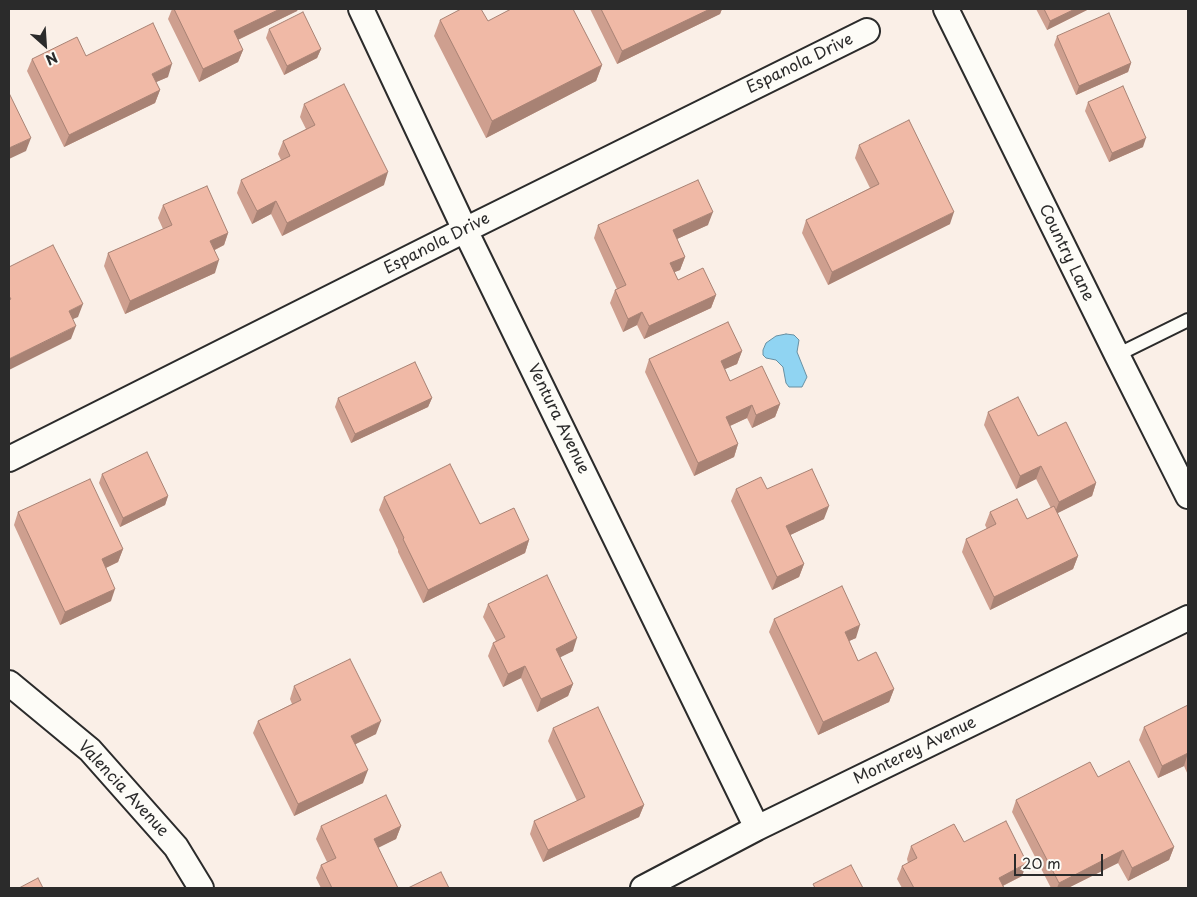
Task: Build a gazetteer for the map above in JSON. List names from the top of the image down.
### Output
{
  "streets": {
    "street": [
      "Espanola Drive",
      "Country Lane",
      "Ventura Avenue",
      "Monterey Avenue",
      "Valencia Avenue"
    ]
  },
  "crossings": [
    ["Espanola Drive", "Ventura Avenue"],
    ["Ventura Avenue", "Monterey Avenue"]
  ],
  "scale_bar": "20 m",
  "north": "bottom right"
}
